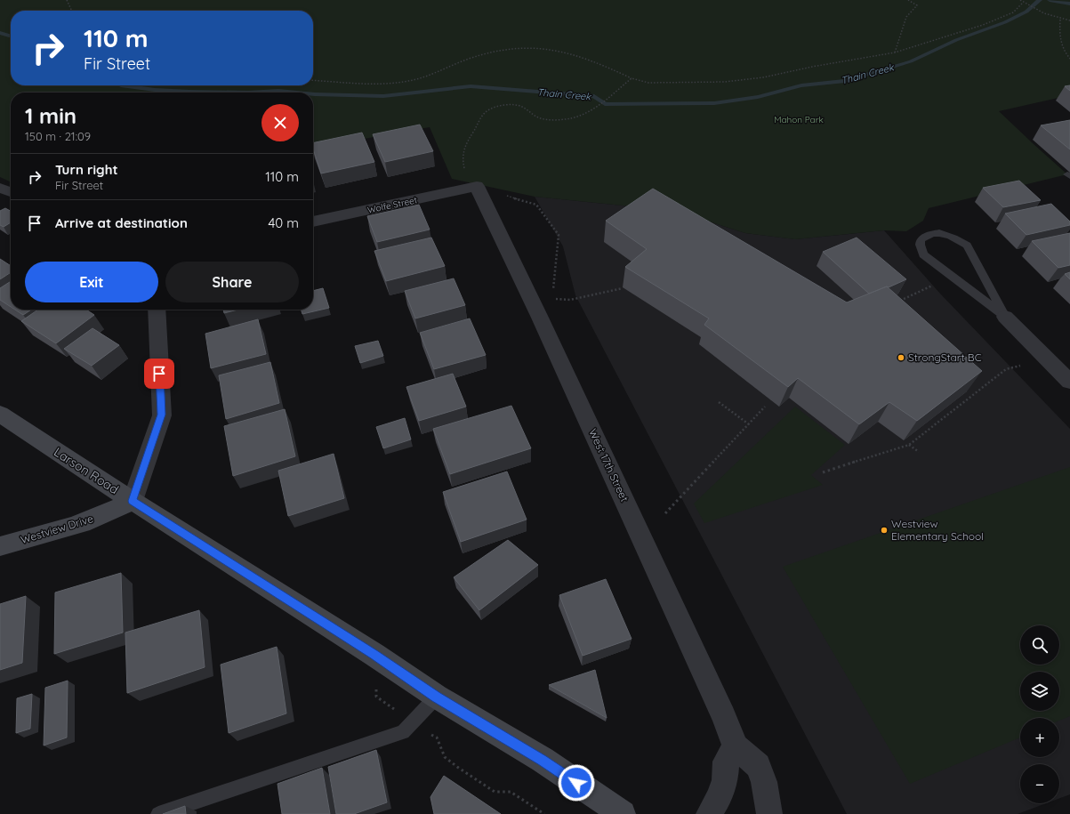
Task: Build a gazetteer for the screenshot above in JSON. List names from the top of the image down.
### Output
{
  "streets": {
    "main road": ["Larson Road", "Westview Drive"],
    "street": ["Wolfe Street", "West 17th Street"]
  },
  "crossings": [
    ["Wolfe Street", "West 17th Street"],
    ["Larson Road", "Westview Drive"]
  ],
  "water": ["Thain Creek"],
  "parks": ["Mahon Park"],
  "places": ["StrongStart BC", "Westview Elementary School"],
  "page": {
    "turn": ["110 m", "Fir Street"],
    "heading": ["1 min", "150 m · 21:09"],
    "list": [
      {
        "name": "Turn right",
        "note": "Fir Street",
        "value": "110 m"
      },
      {
        "name": "Arrive at destination",
        "value": "40 m"
      }
    ],
    "buttons": ["Exit", "Share"],
    "map_buttons": ["+", "−"]
  }
}
